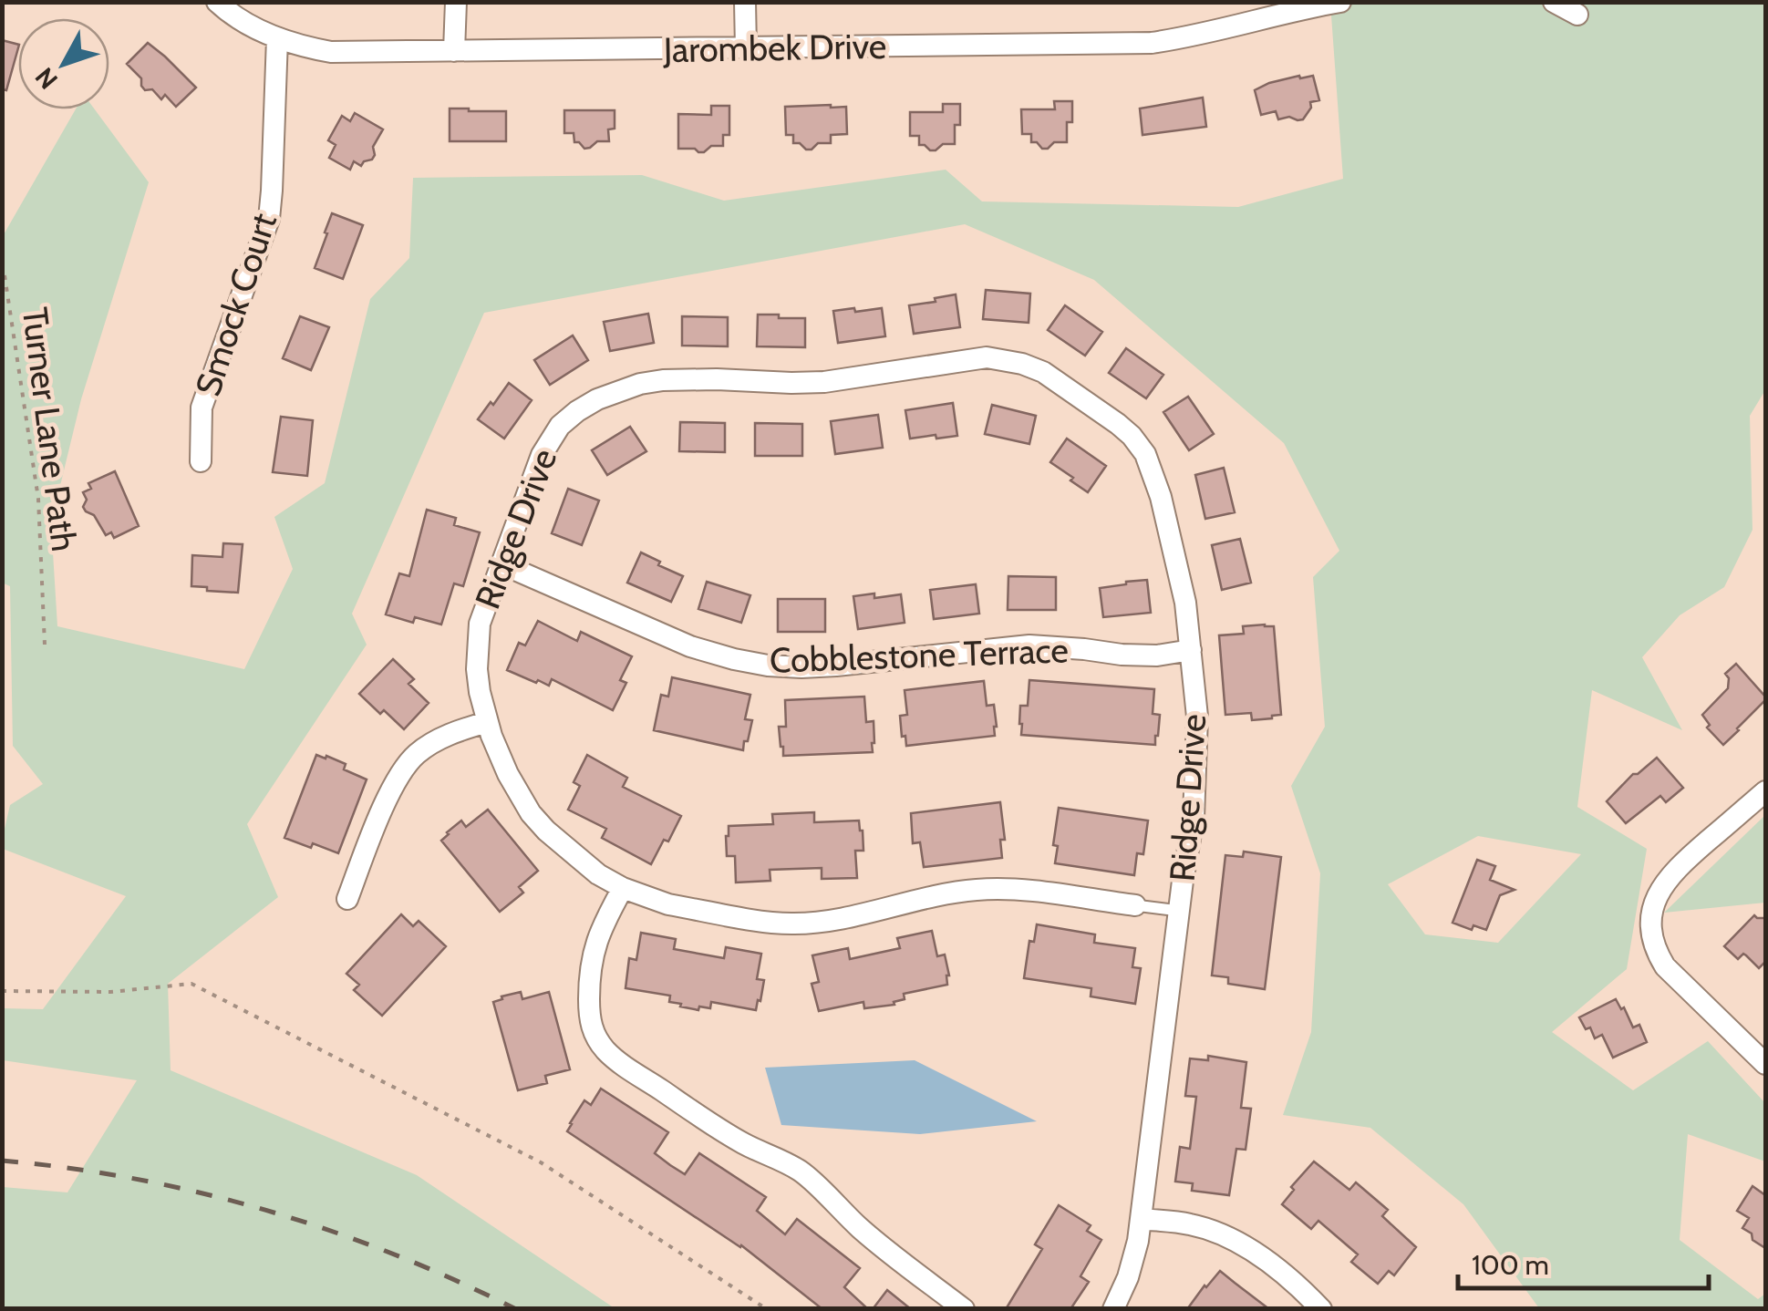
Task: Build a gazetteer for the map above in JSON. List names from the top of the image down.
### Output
{
  "streets": {
    "street": [
      "Jarombek Drive",
      "Smock Court",
      "Ridge Drive",
      "Cobblestone Terrace"
    ],
    "path": ["Turner Lane Path"]
  },
  "crossings": [
    ["Jarombek Drive", "Smock Court"],
    ["Ridge Drive", "Cobblestone Terrace"]
  ],
  "scale_bar": "100 m",
  "north": "bottom left"
}
